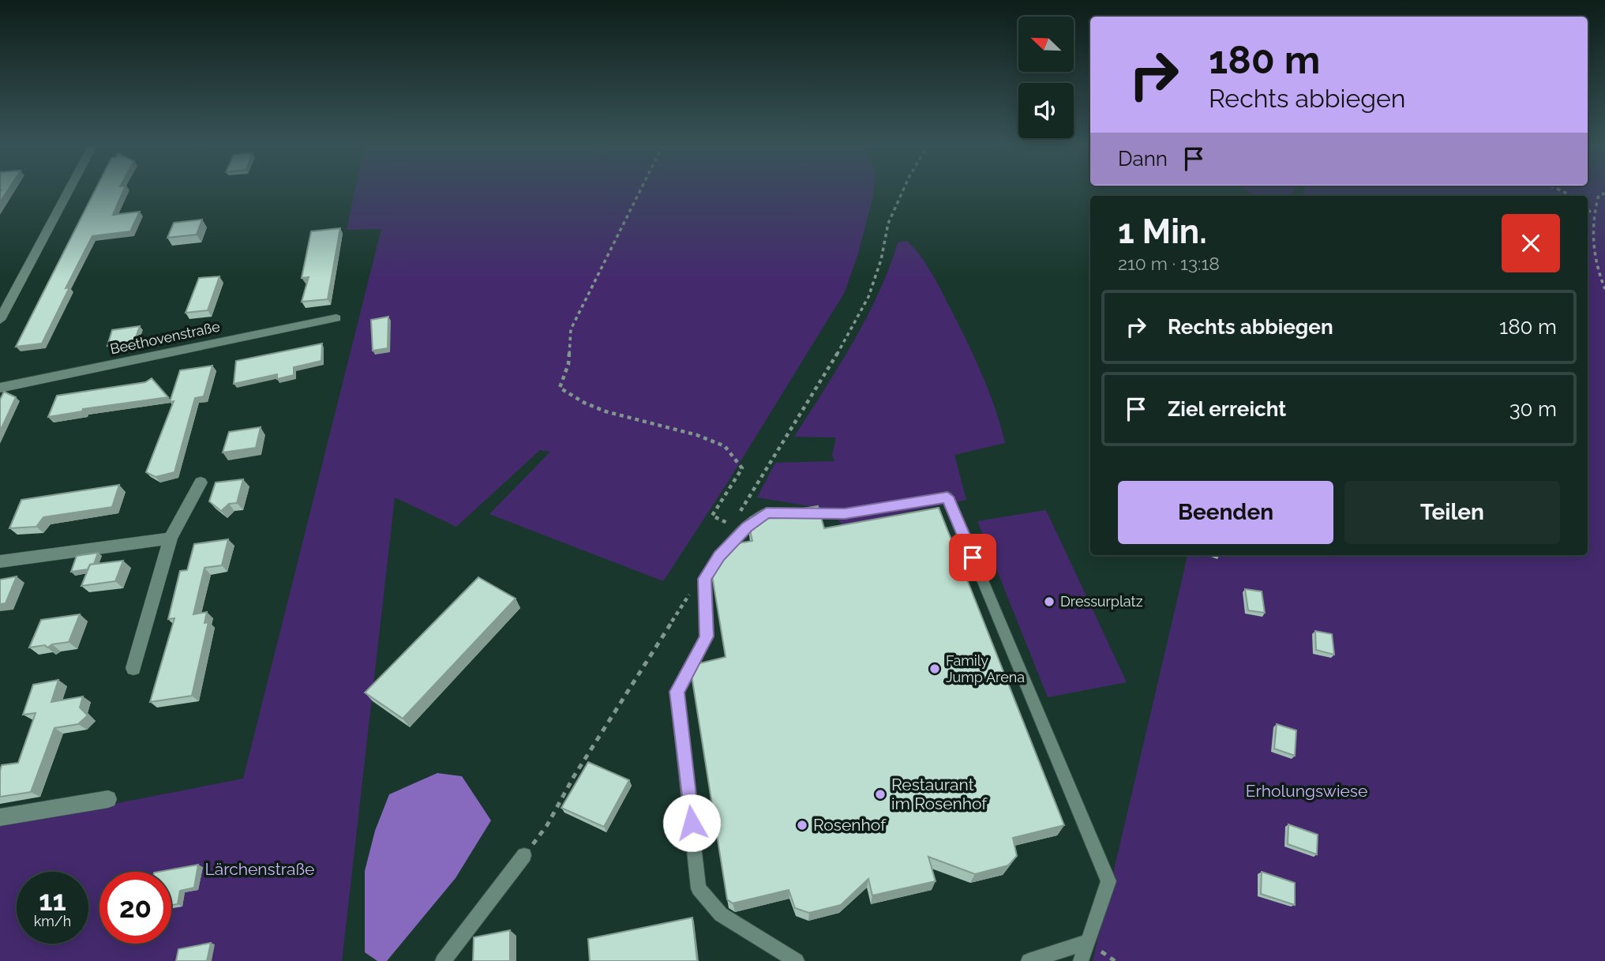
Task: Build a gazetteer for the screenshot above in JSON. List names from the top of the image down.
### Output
{
  "streets": {
    "street": ["Beethovenstraße"]
  },
  "parks": ["Erholungswiese", "Lärchenstraße"],
  "places": [
    "Dressurplatz",
    "Family Jump Arena",
    "Restaurant im Rosenhof",
    "Rosenhof"
  ],
  "north": "top left",
  "page": {
    "turn": ["180 m", "Rechts abbiegen"],
    "then": "Dann",
    "heading": ["1 Min.", "210 m · 13:18"],
    "list": [
      {
        "name": "Rechts abbiegen",
        "value": "180 m"
      },
      {
        "name": "Ziel erreicht",
        "value": "30 m"
      }
    ],
    "buttons": ["Beenden", "Teilen"],
    "speed": "11 km/h",
    "limit": "20"
  }
}
